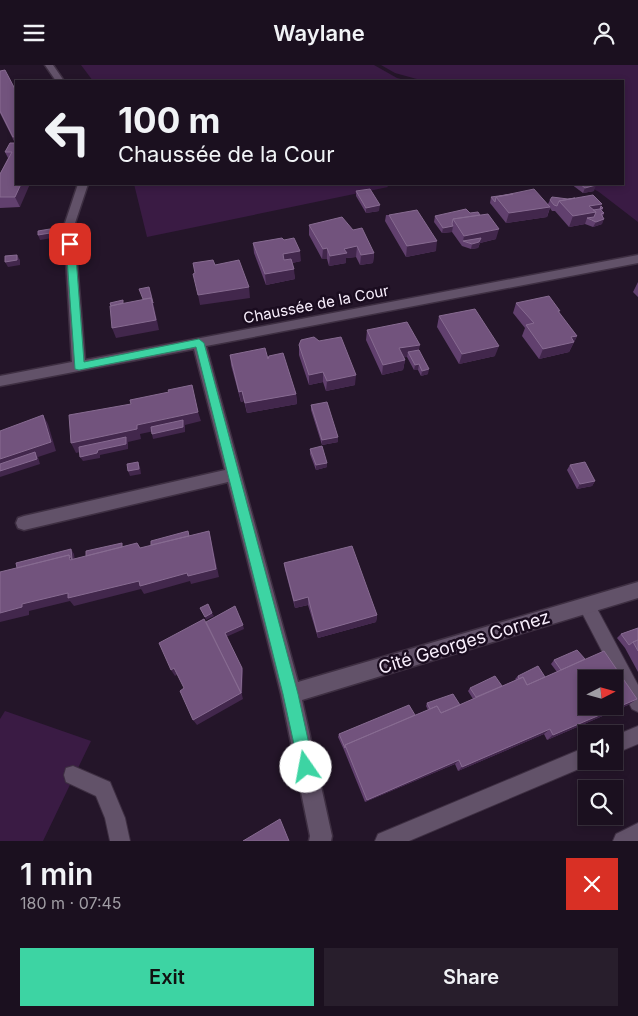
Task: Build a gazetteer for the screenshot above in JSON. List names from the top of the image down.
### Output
{
  "streets": {
    "street": ["Chaussée de la Cour", "Cité Georges Cornez"]
  },
  "north": "right",
  "page": {
    "header": "Waylane",
    "turn": ["100 m", "Chaussée de la Cour"],
    "heading": ["1 min", "180 m · 07:45"],
    "buttons": ["Exit", "Share"]
  }
}
